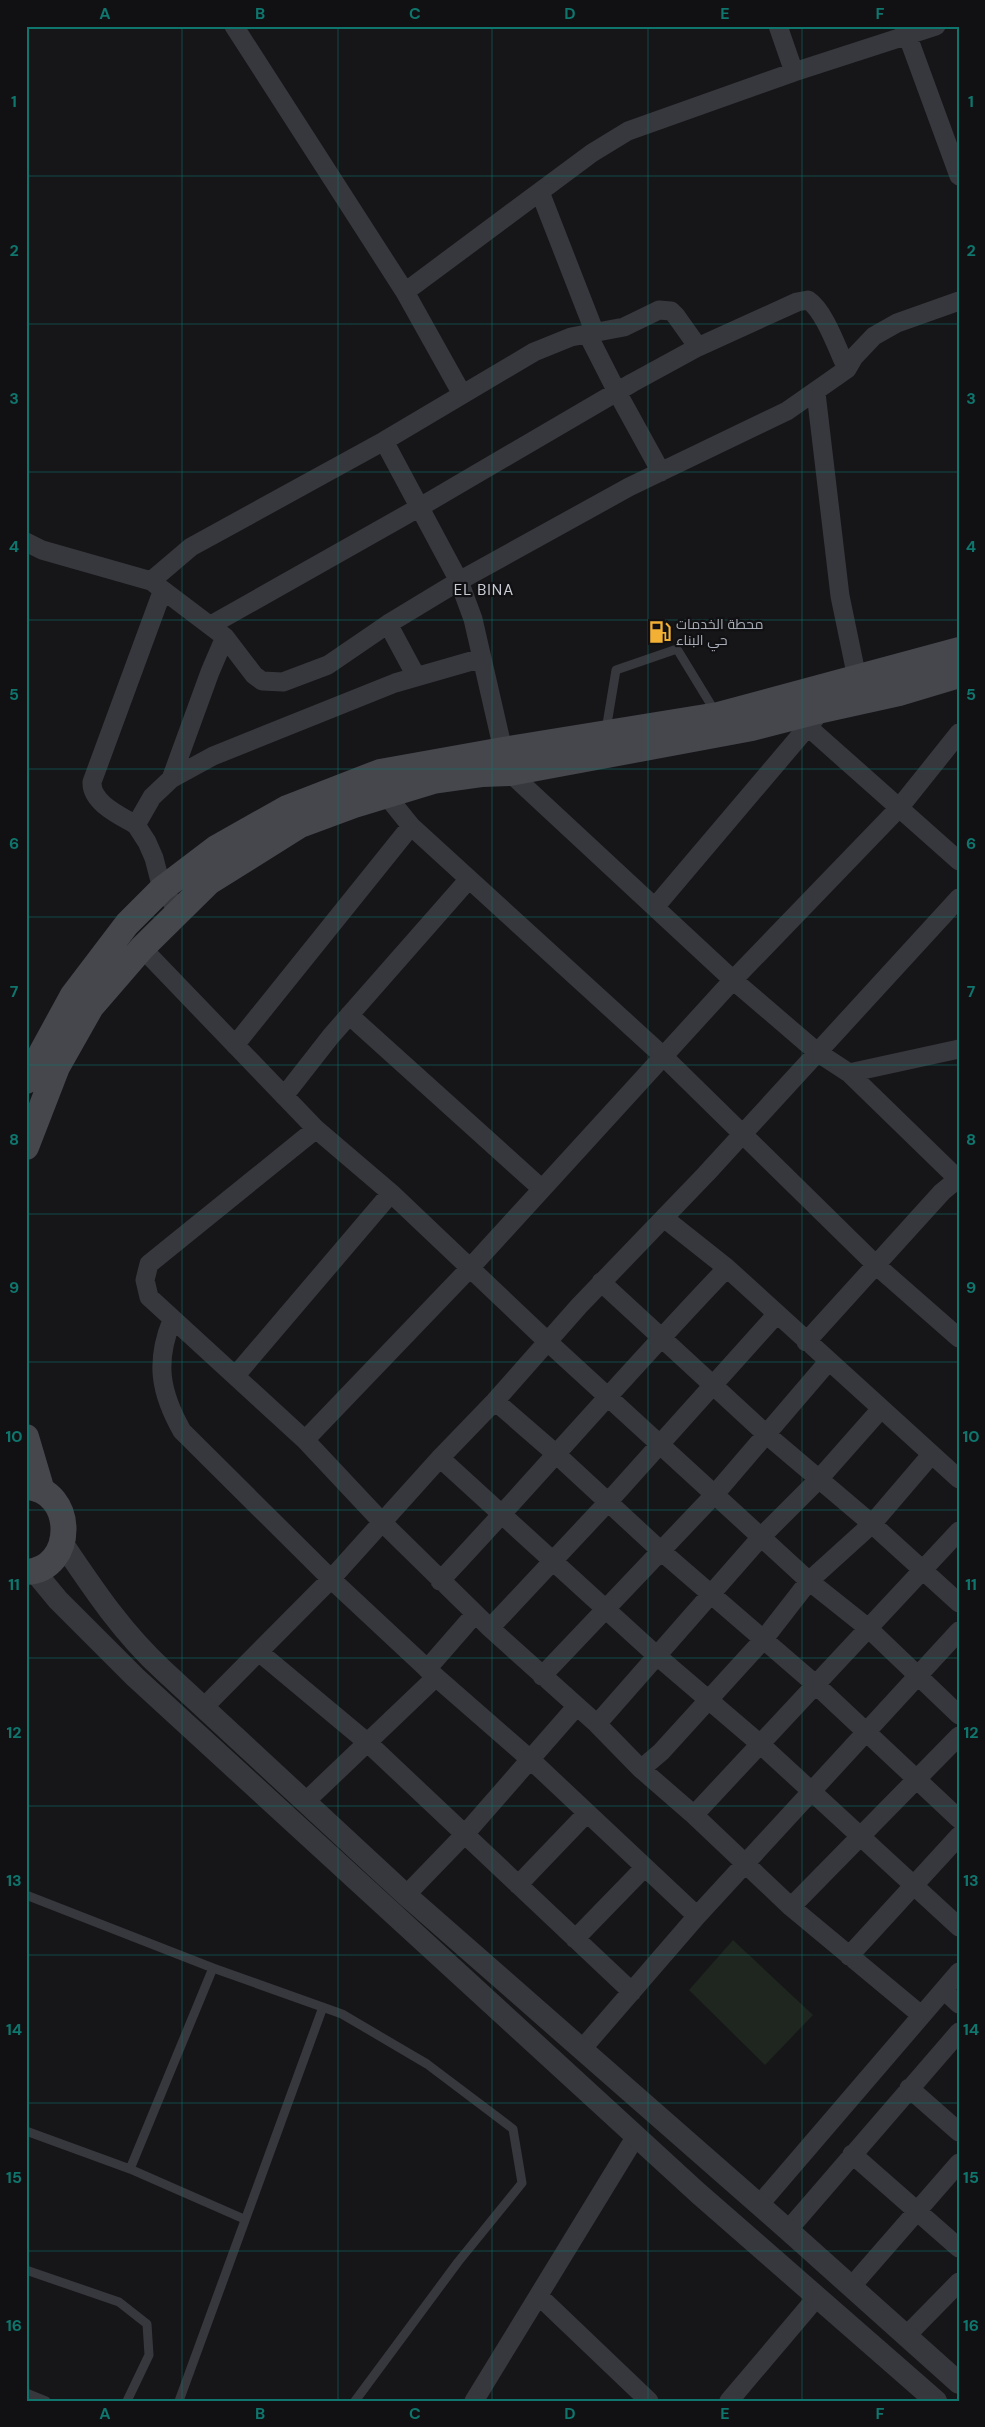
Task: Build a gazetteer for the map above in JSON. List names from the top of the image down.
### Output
{
  "districts": ["EL BINA"],
  "places": {
    "fuel station": ["محطة الخدمات حي البناء"]
  },
  "grid": {
    "columns": [
      "A",
      "B",
      "C",
      "D",
      "E",
      "F"
    ],
    "rows": [
      "1",
      "2",
      "3",
      "4",
      "5",
      "6",
      "7",
      "8",
      "9",
      "10",
      "11",
      "12",
      "13",
      "14",
      "15",
      "16"
    ]
  }
}
